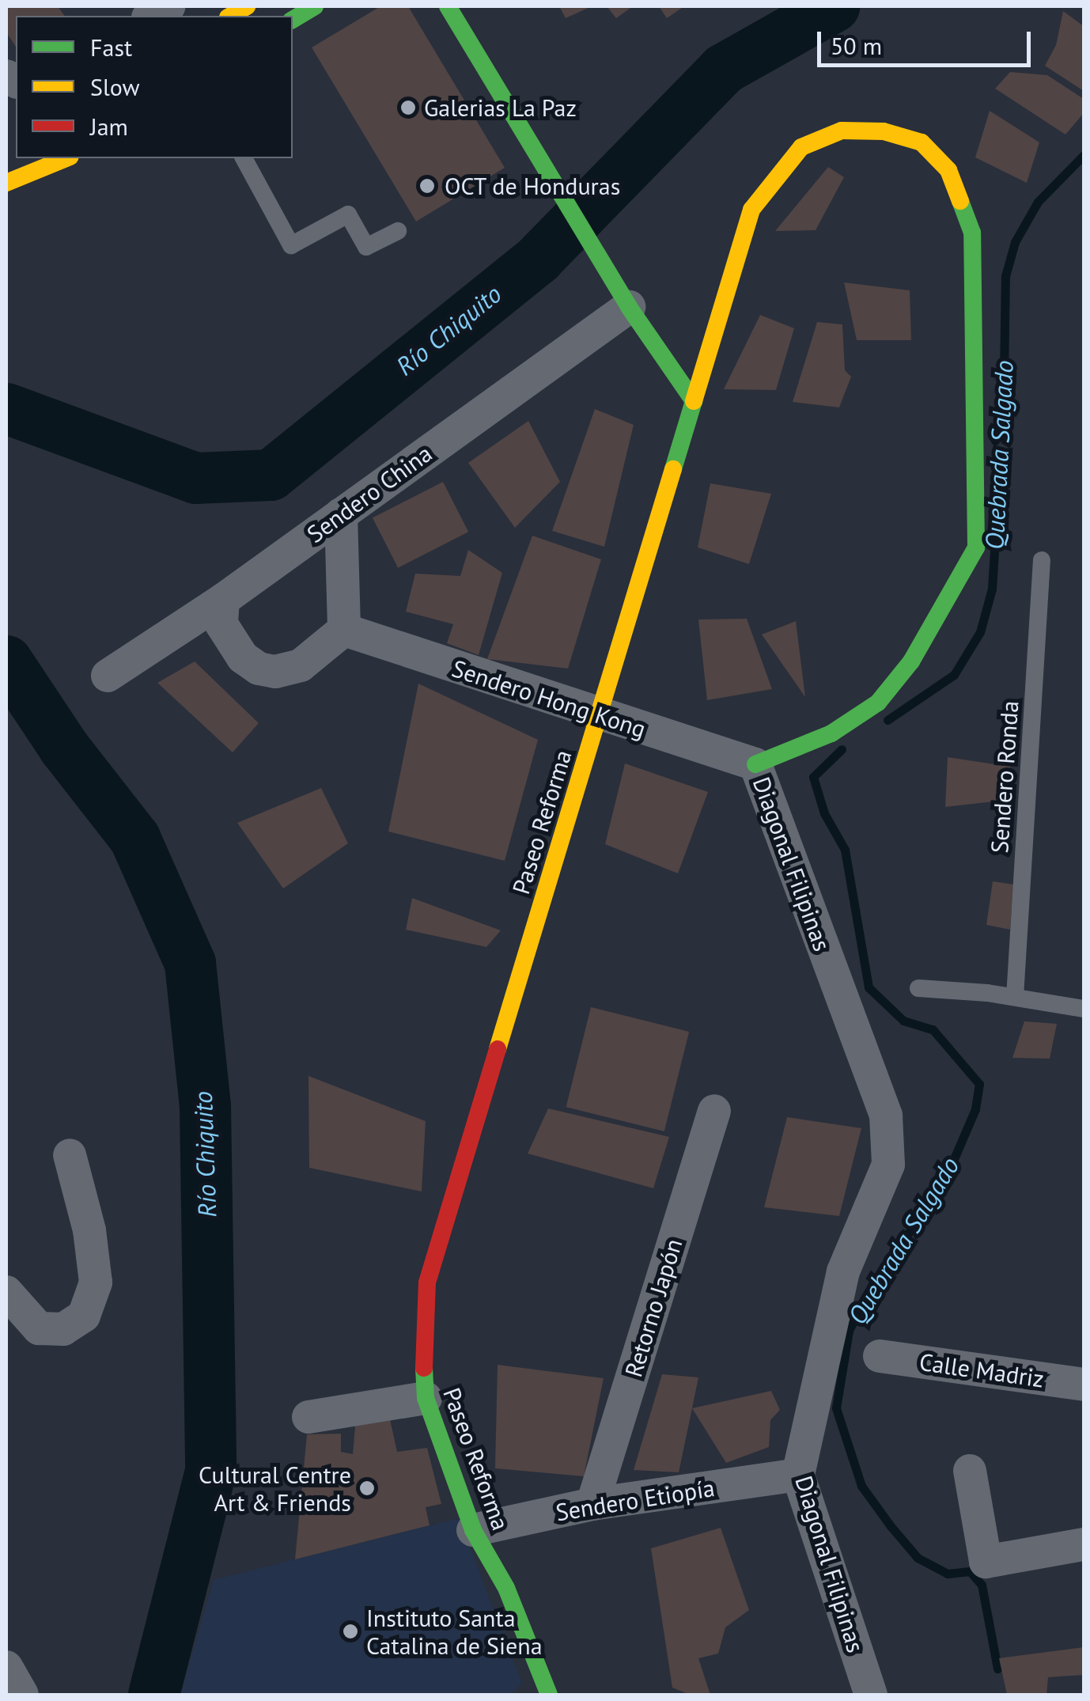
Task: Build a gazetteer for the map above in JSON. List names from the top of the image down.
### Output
{
  "streets": {
    "street": [
      "Sendero China",
      "Sendero Hong Kong",
      "Paseo Reforma",
      "Diagonal Filipinas",
      "Retorno Japón",
      "Calle Madriz",
      "Sendero Etiopía"
    ],
    "lane": ["Sendero Ronda"]
  },
  "crossings": [
    ["Sendero Hong Kong", "Paseo Reforma"],
    ["Sendero Hong Kong", "Diagonal Filipinas"],
    ["Paseo Reforma", "Diagonal Filipinas"],
    ["Paseo Reforma", "Sendero Etiopía"],
    ["Diagonal Filipinas", "Sendero Etiopía"],
    ["Retorno Japón", "Sendero Etiopía"]
  ],
  "water": ["Río Chiquito", "Quebrada Salgado"],
  "places": [
    "Galerias La Paz",
    "OCT de Honduras",
    "Cultural Centre Art & Friends",
    "Instituto Santa Catalina de Siena"
  ],
  "legend": ["Fast", "Slow", "Jam"],
  "scale_bar": "50 m"
}
